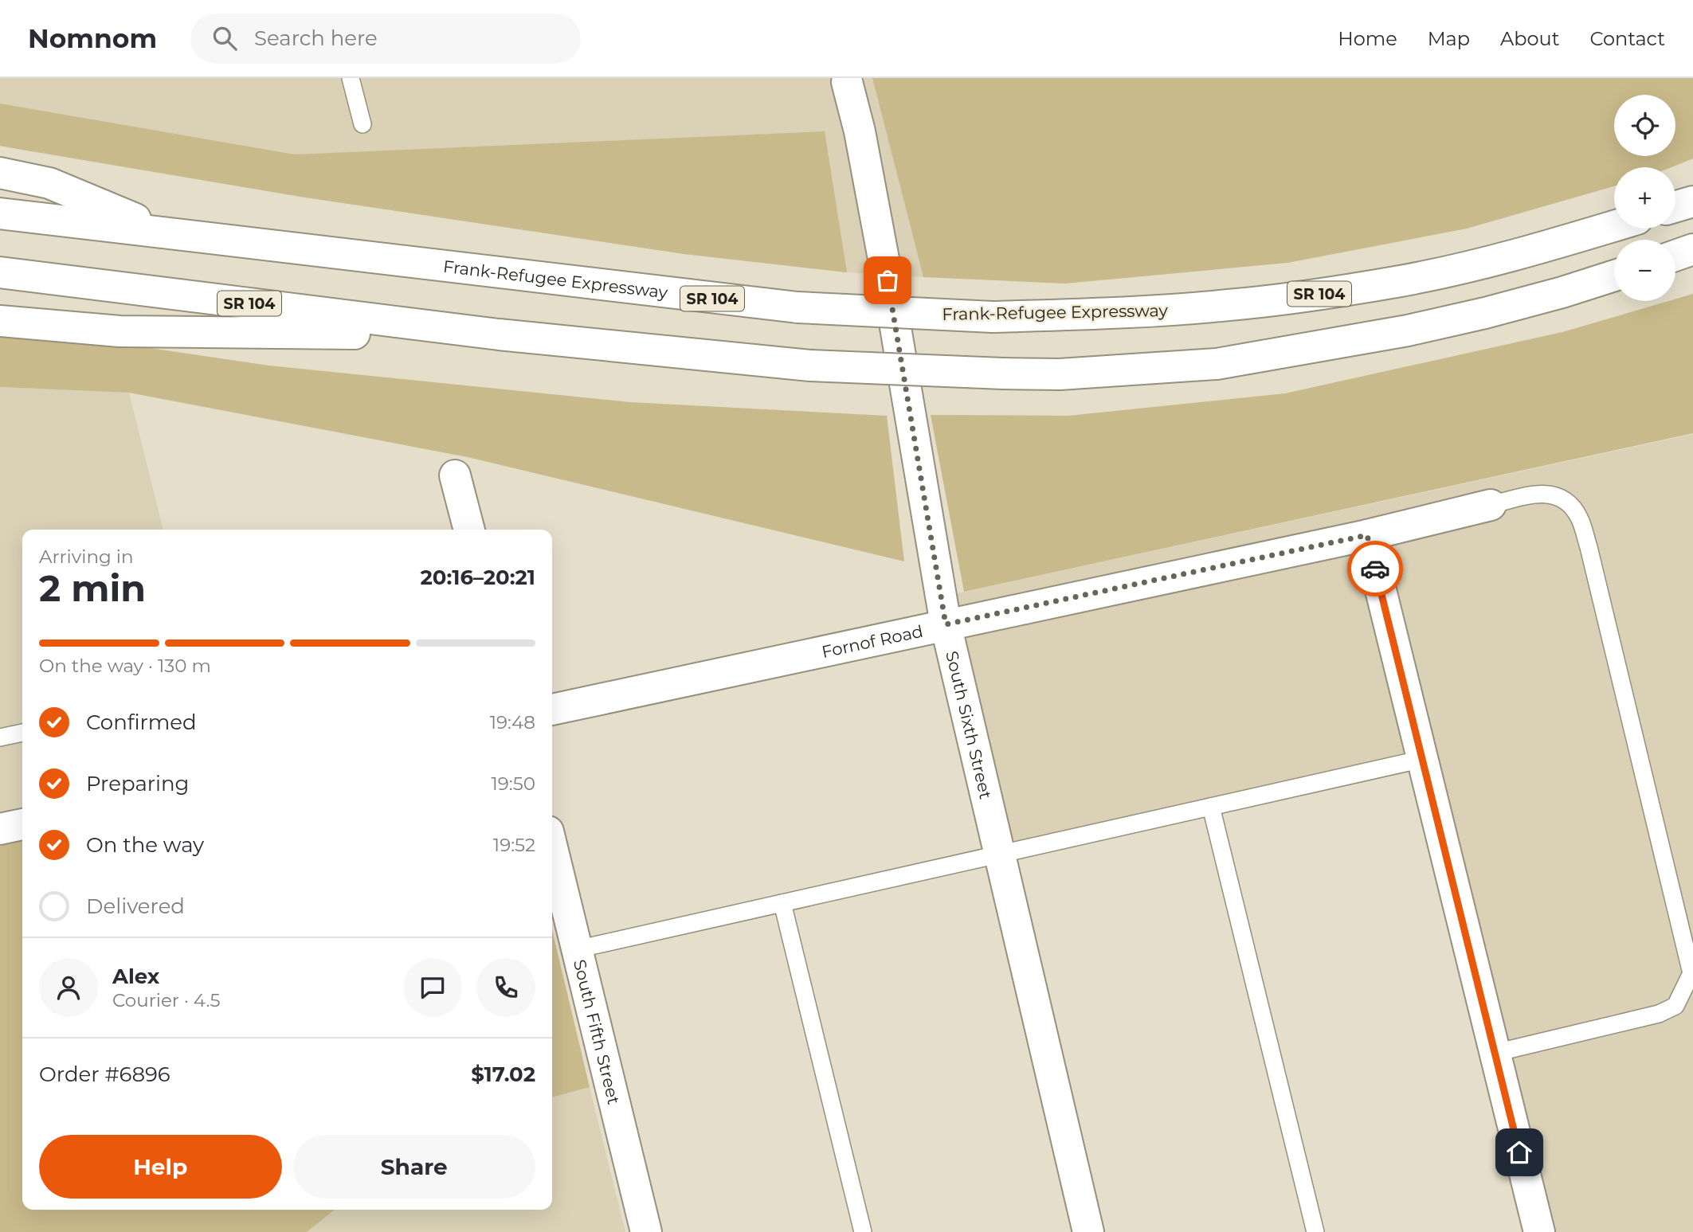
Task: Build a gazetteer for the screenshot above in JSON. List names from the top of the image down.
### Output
{
  "streets": {
    "main road": [
      "Frank-Refugee Expressway",
      "SR 104",
      "Fornof Road",
      "South Sixth Street",
      "South Fifth Street"
    ]
  },
  "crossings": [
    ["Fornof Road", "South Sixth Street"]
  ],
  "page": {
    "header": "Nomnom",
    "search": "Search here",
    "nav": [
      "Home",
      "Map",
      "About",
      "Contact"
    ],
    "map_buttons": ["+", "−"],
    "heading": ["2 min", "Arriving in", "20:16–20:21"],
    "panel": [
      "Alex",
      "Courier · 4.5",
      "Order #6896",
      "$17.02"
    ],
    "bar": "On the way · 130 m",
    "list": [
      ["Confirmed", "19:48"],
      ["Preparing", "19:50"],
      ["On the way", "19:52"],
      "Delivered"
    ],
    "buttons": ["Help", "Share"]
  }
}
